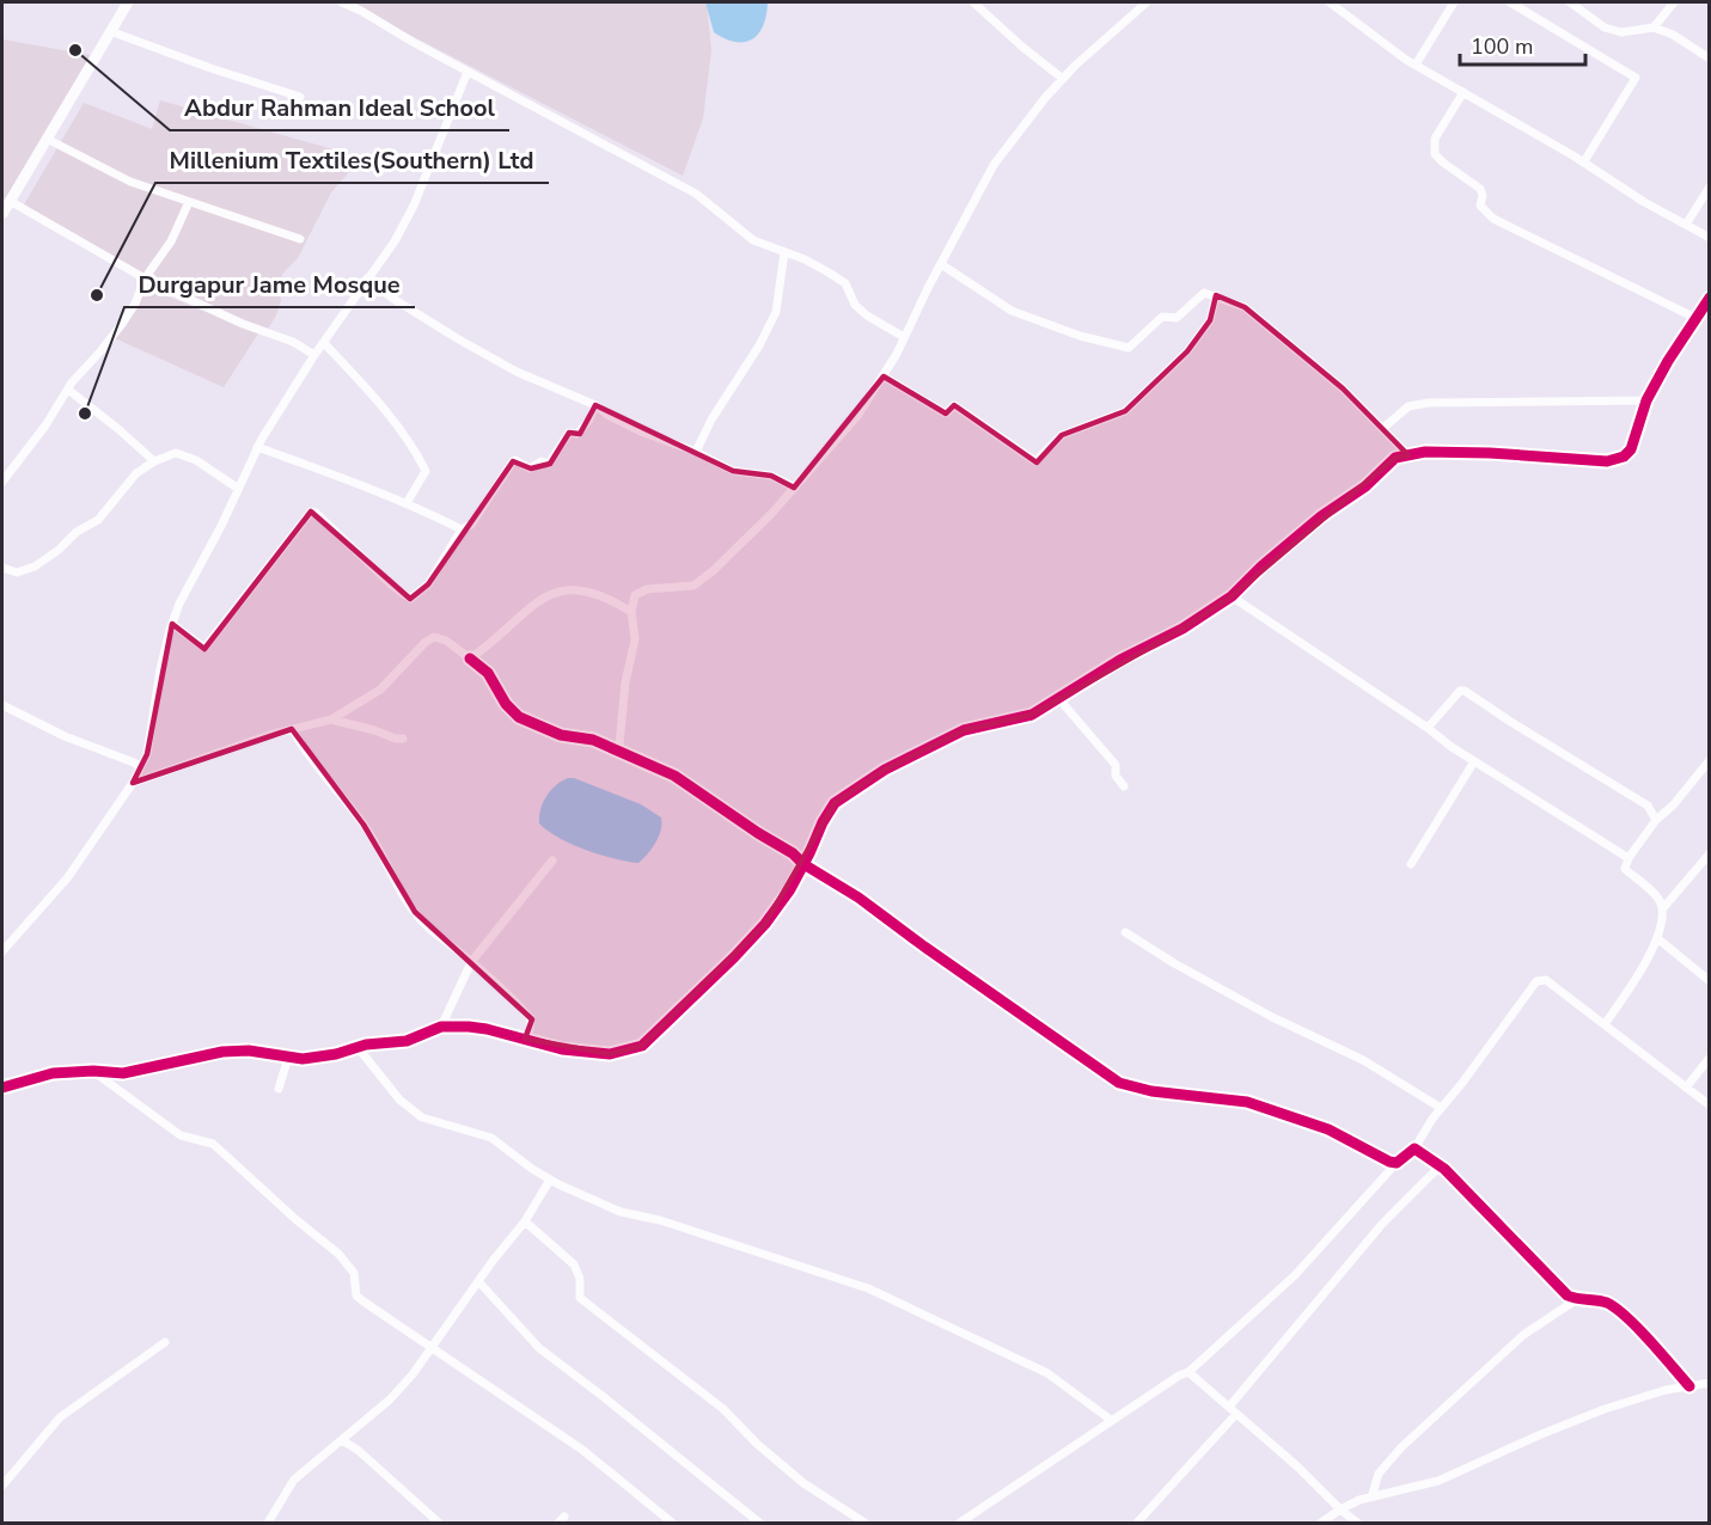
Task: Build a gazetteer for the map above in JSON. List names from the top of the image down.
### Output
{
  "places": ["Abdur Rahman Ideal School", "Millenium Textiles(Southern) Ltd", "Durgapur Jame Mosque"],
  "scale_bar": "100 m"
}
